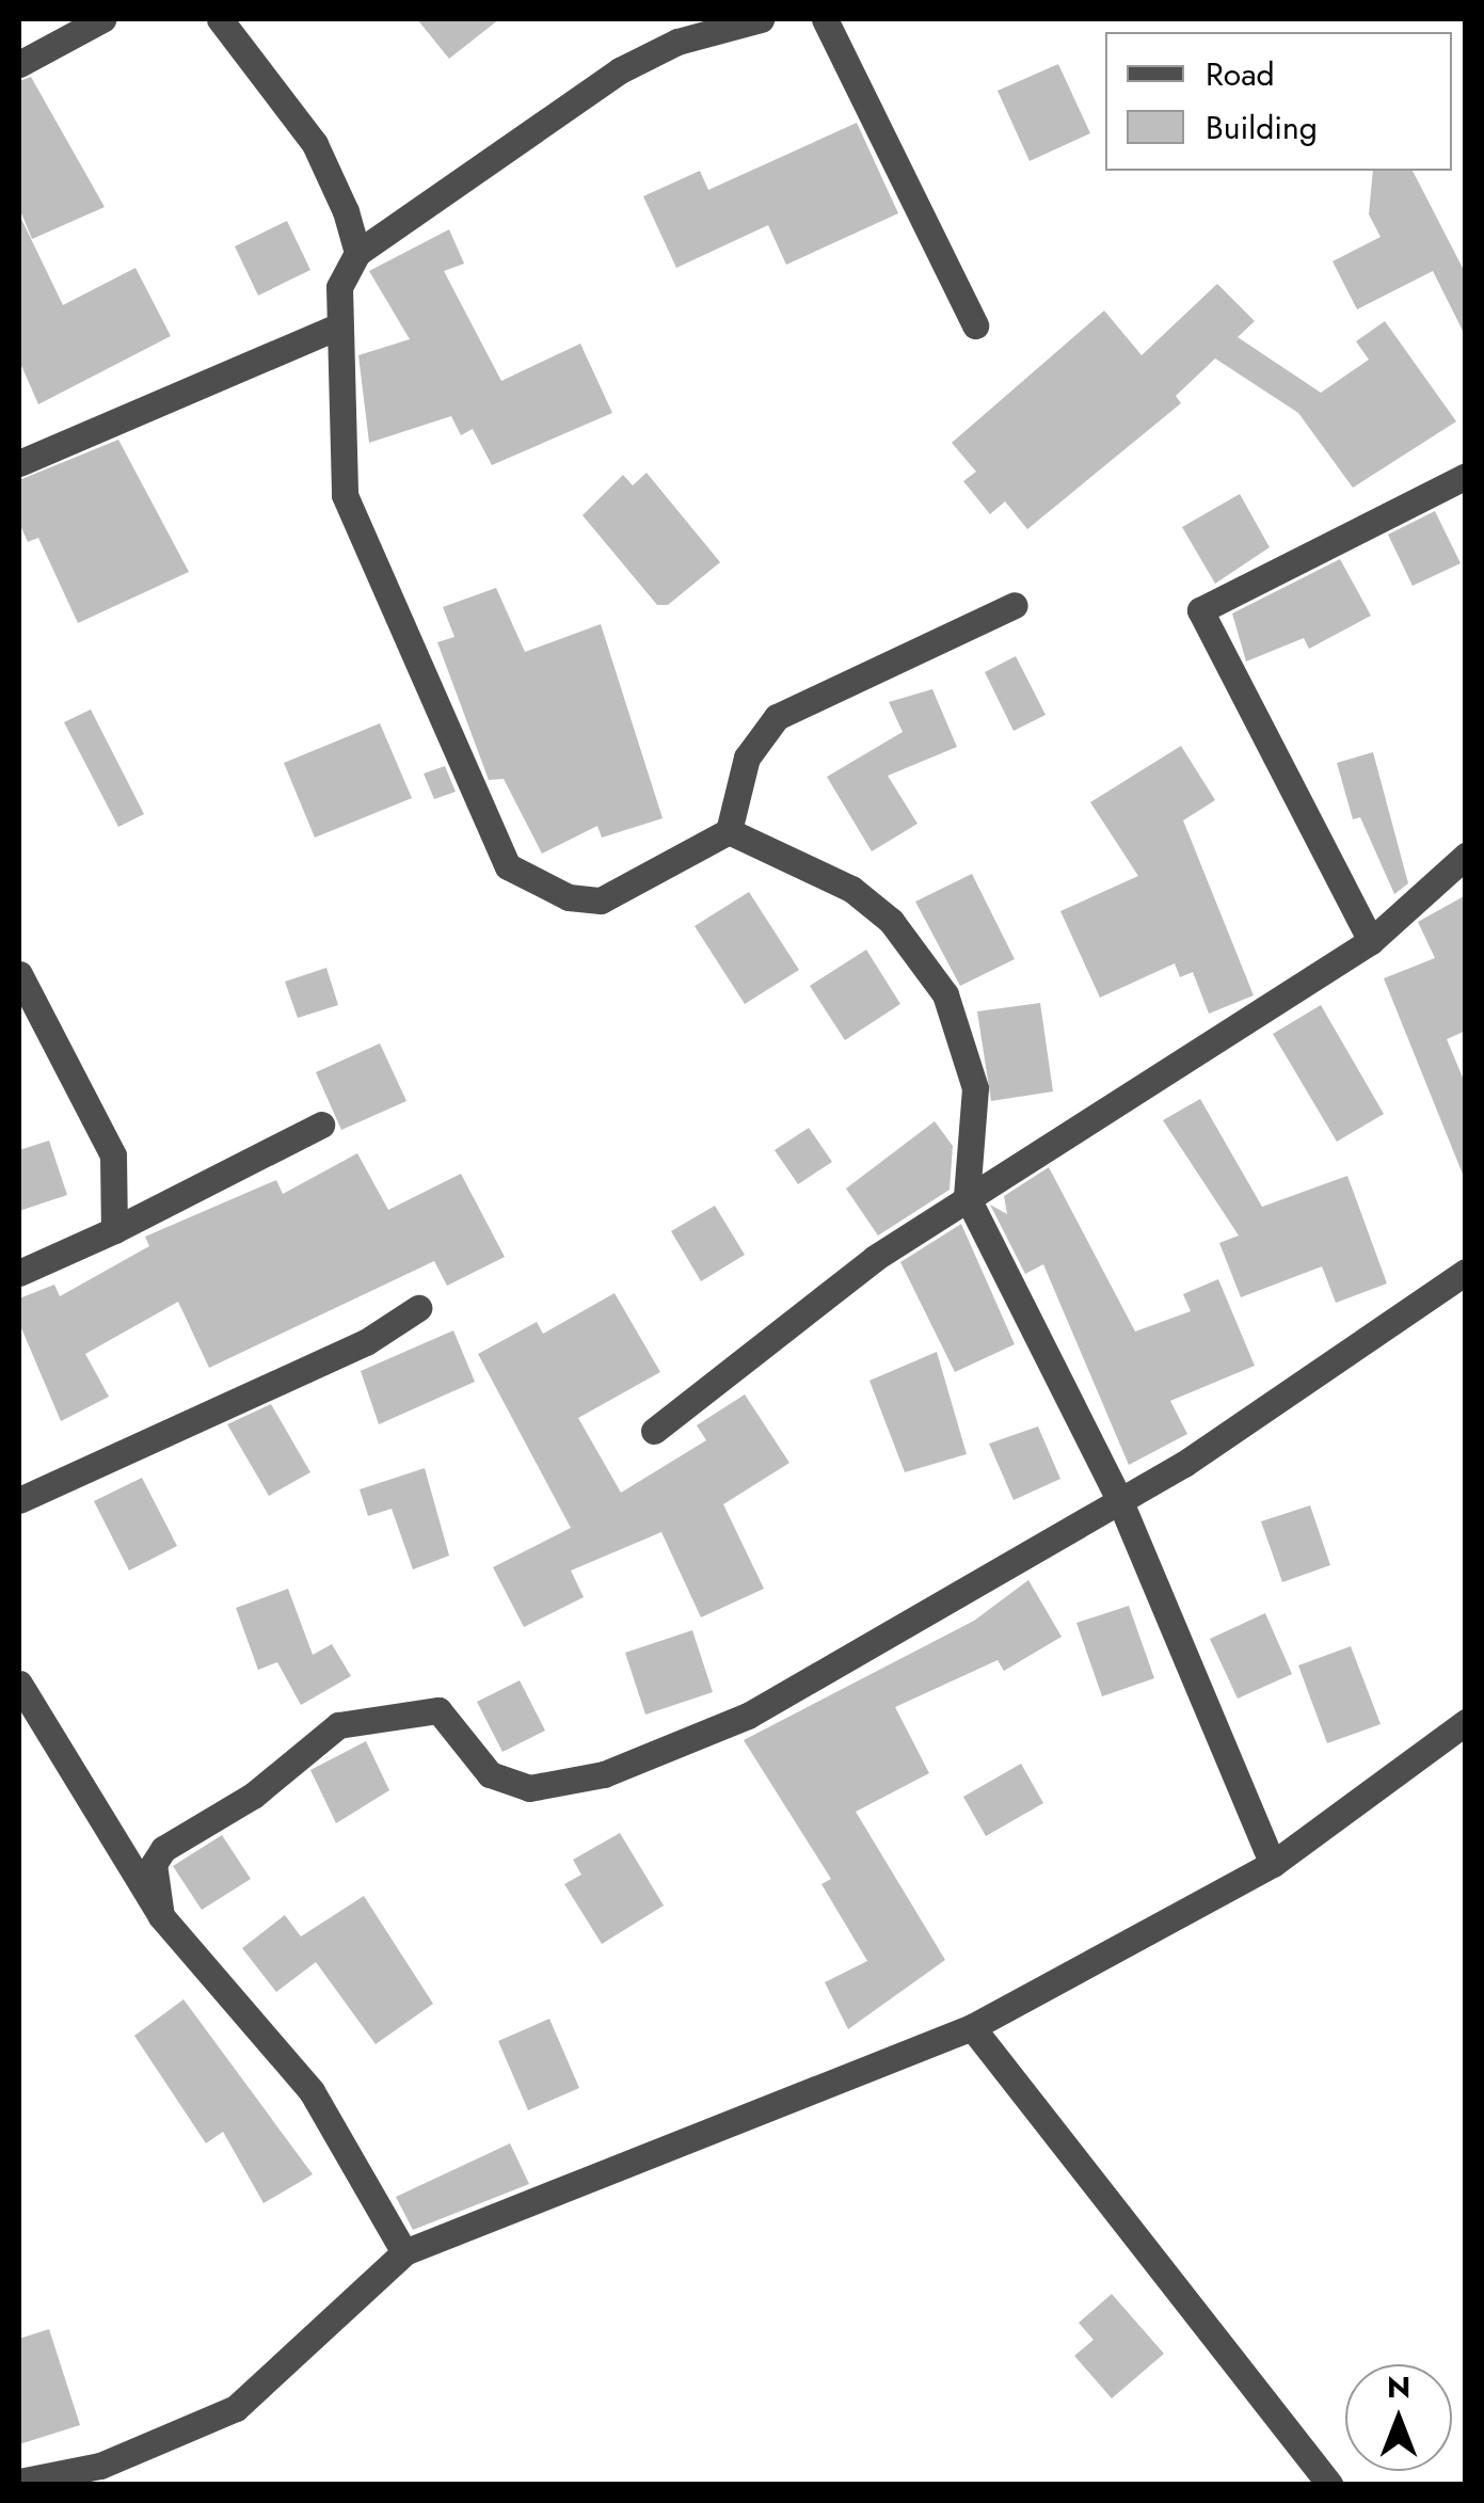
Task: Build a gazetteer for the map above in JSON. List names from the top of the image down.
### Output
{
  "legend": ["Road", "Building"],
  "north": "top"
}
